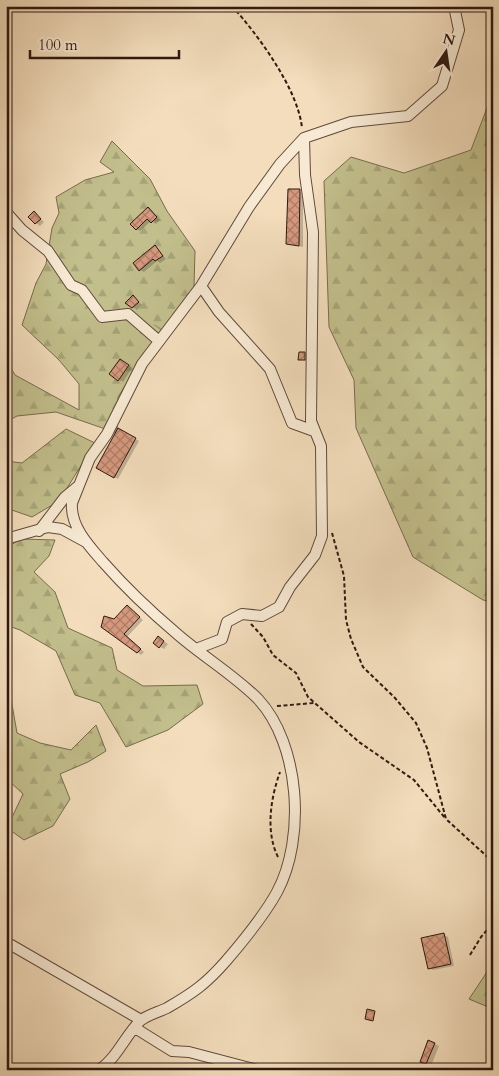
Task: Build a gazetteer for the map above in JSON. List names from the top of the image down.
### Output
{
  "scale_bar": "100 m",
  "north": "top"
}
